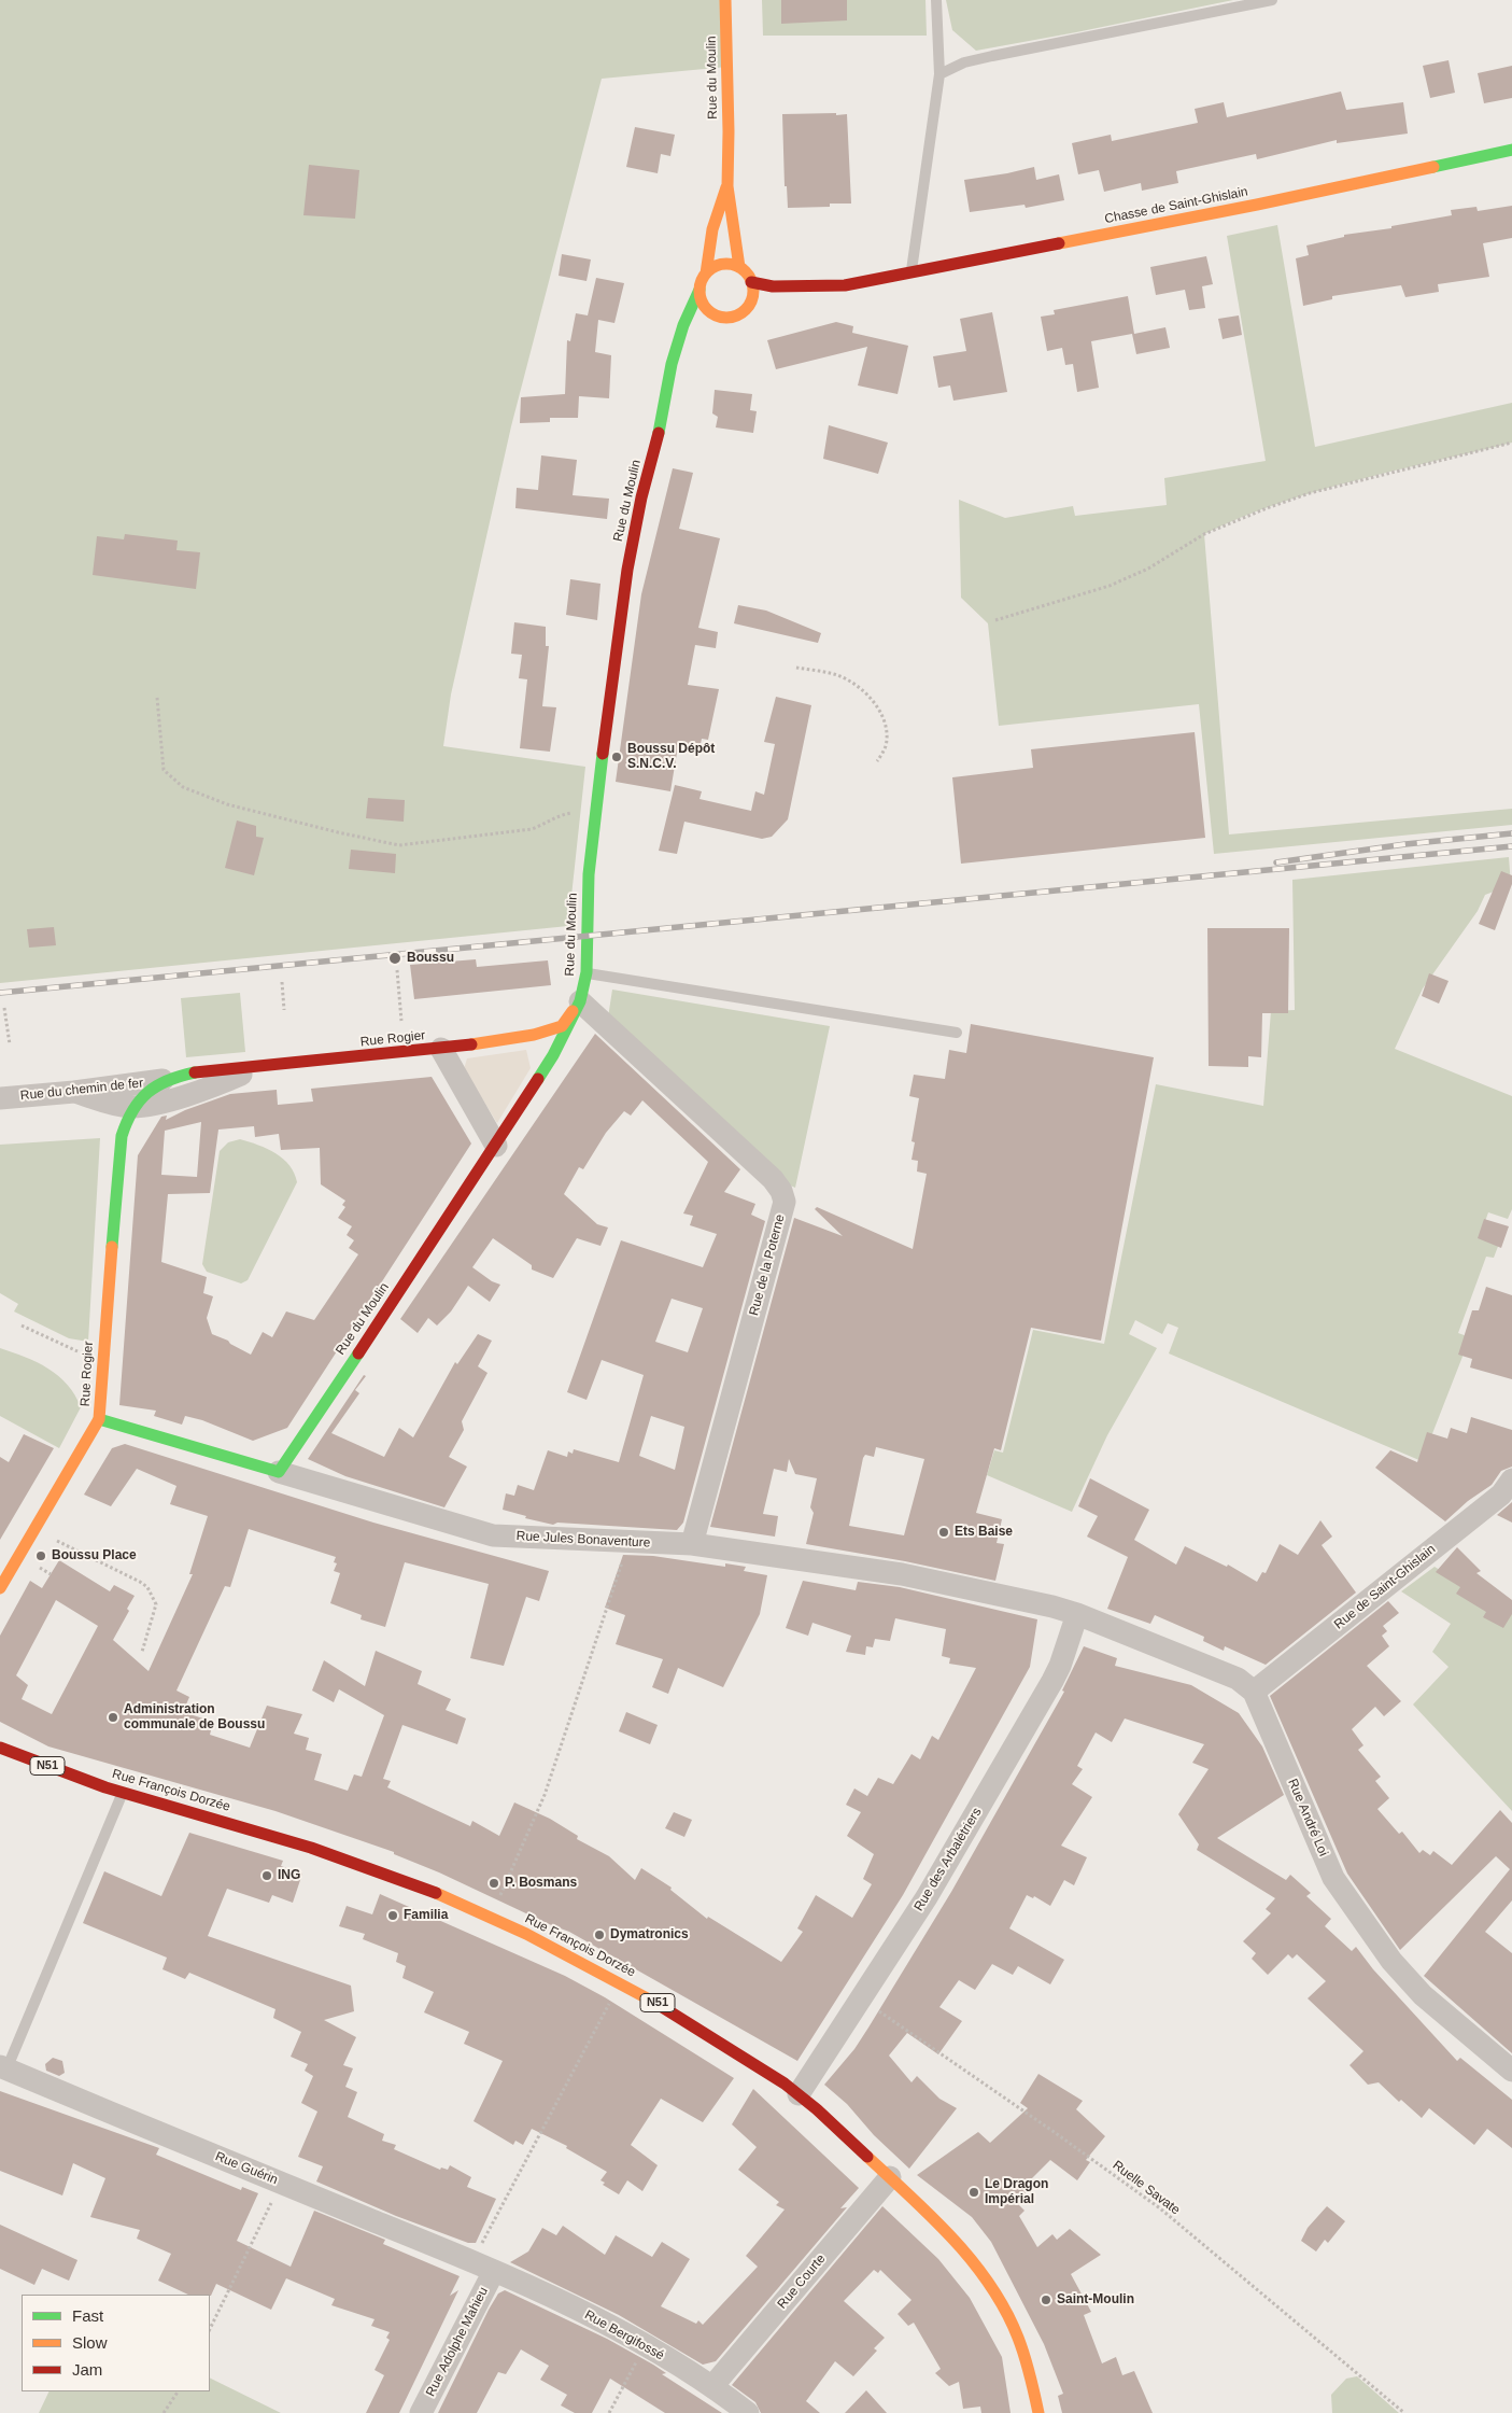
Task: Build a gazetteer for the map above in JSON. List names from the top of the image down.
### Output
{
  "streets": {
    "street": [
      "Rue du Moulin",
      "Chasse de Saint-Ghislain",
      "Rue Rogier",
      "Rue du chemin de fer",
      "Rue de la Poterne",
      "Rue Jules Bonaventure",
      "Rue de Saint-Ghislain",
      "N51",
      "Rue François Dorzée",
      "Rue André Loi",
      "Rue des Arbalétriers",
      "Rue Guérin",
      "Rue Courte",
      "Rue Bergifossé",
      "Rue Adolphe Mahieu"
    ],
    "path": ["Ruelle Savate"]
  },
  "crossings": [
    ["Rue du Moulin", "Chasse de Saint-Ghislain"],
    ["Rue du Moulin", "Rue Rogier"],
    ["Rue du Moulin", "Rue de la Poterne"],
    ["Rue du Moulin", "Rue Jules Bonaventure"],
    ["Rue Rogier", "Rue du chemin de fer"],
    ["Rue Rogier", "Rue de la Poterne"],
    ["Rue Rogier", "Rue Jules Bonaventure"],
    ["Rue de la Poterne", "Rue Jules Bonaventure"],
    ["Rue Jules Bonaventure", "Rue des Arbalétriers"],
    ["Rue de Saint-Ghislain", "Rue André Loi"],
    ["Rue François Dorzée", "Rue des Arbalétriers"],
    ["Rue François Dorzée", "Rue Courte"],
    ["Rue des Arbalétriers", "Ruelle Savate"],
    ["Rue Guérin", "Rue Bergifossé"],
    ["Rue Guérin", "Rue Adolphe Mahieu"],
    ["Rue Courte", "Rue Bergifossé"],
    ["Rue Bergifossé", "Rue Adolphe Mahieu"]
  ],
  "places": [
    "Boussu Dépôt S.N.C.V.",
    "Boussu",
    "Ets Baise",
    "Boussu Place",
    "Administration communale de Boussu",
    "ING",
    "P. Bosmans",
    "Familia",
    "Dymatronics",
    "Le Dragon Impérial",
    "Saint-Moulin"
  ],
  "legend": ["Fast", "Slow", "Jam"]
}
